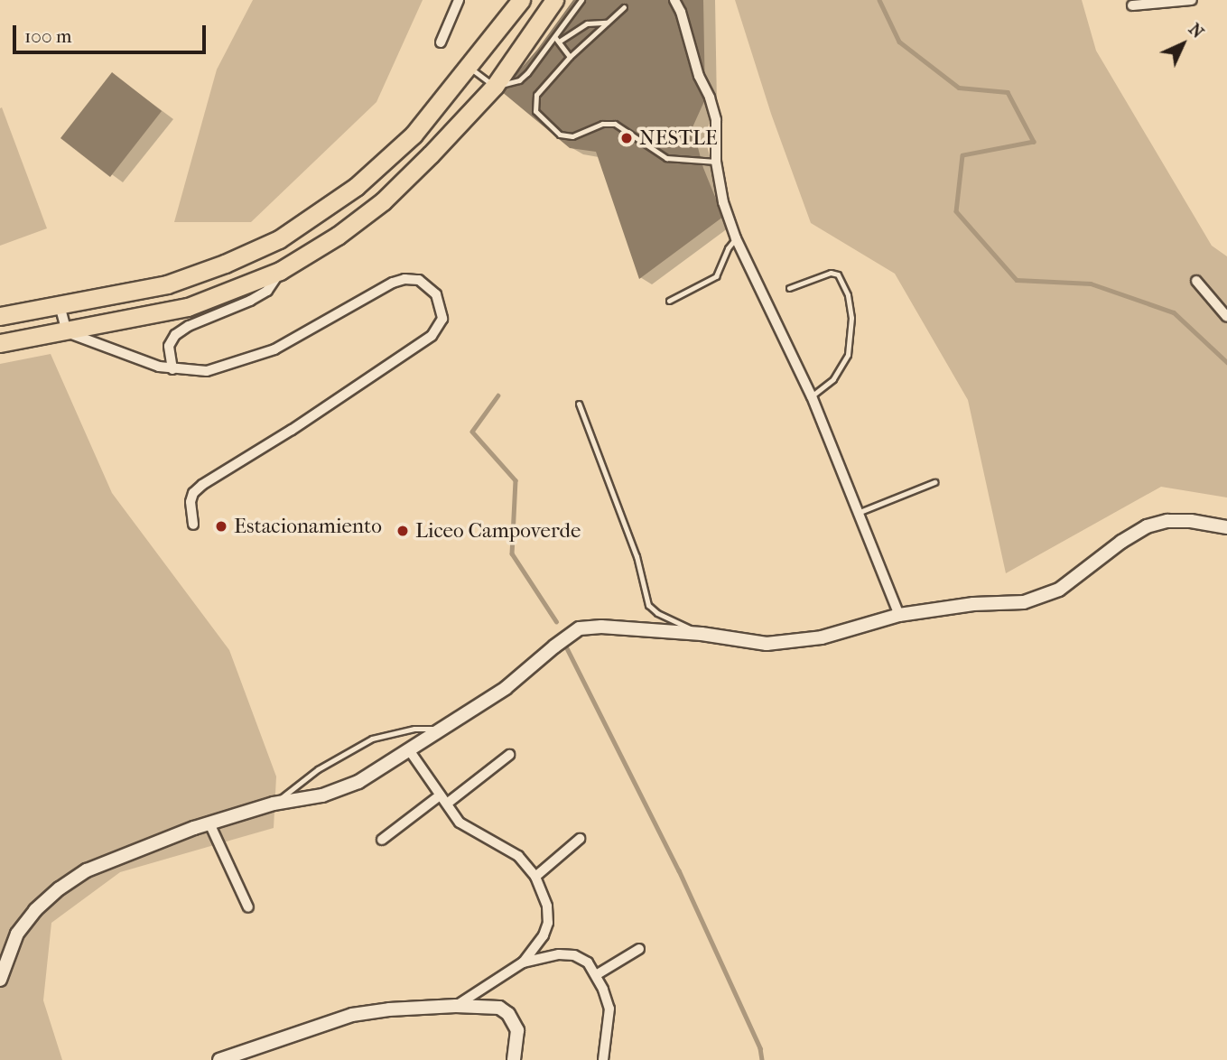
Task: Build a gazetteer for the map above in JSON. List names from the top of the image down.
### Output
{
  "places": ["NESTLE", "Estacionamiento", "Liceo Campoverde"],
  "scale_bar": "100 m",
  "north": "top right"
}
